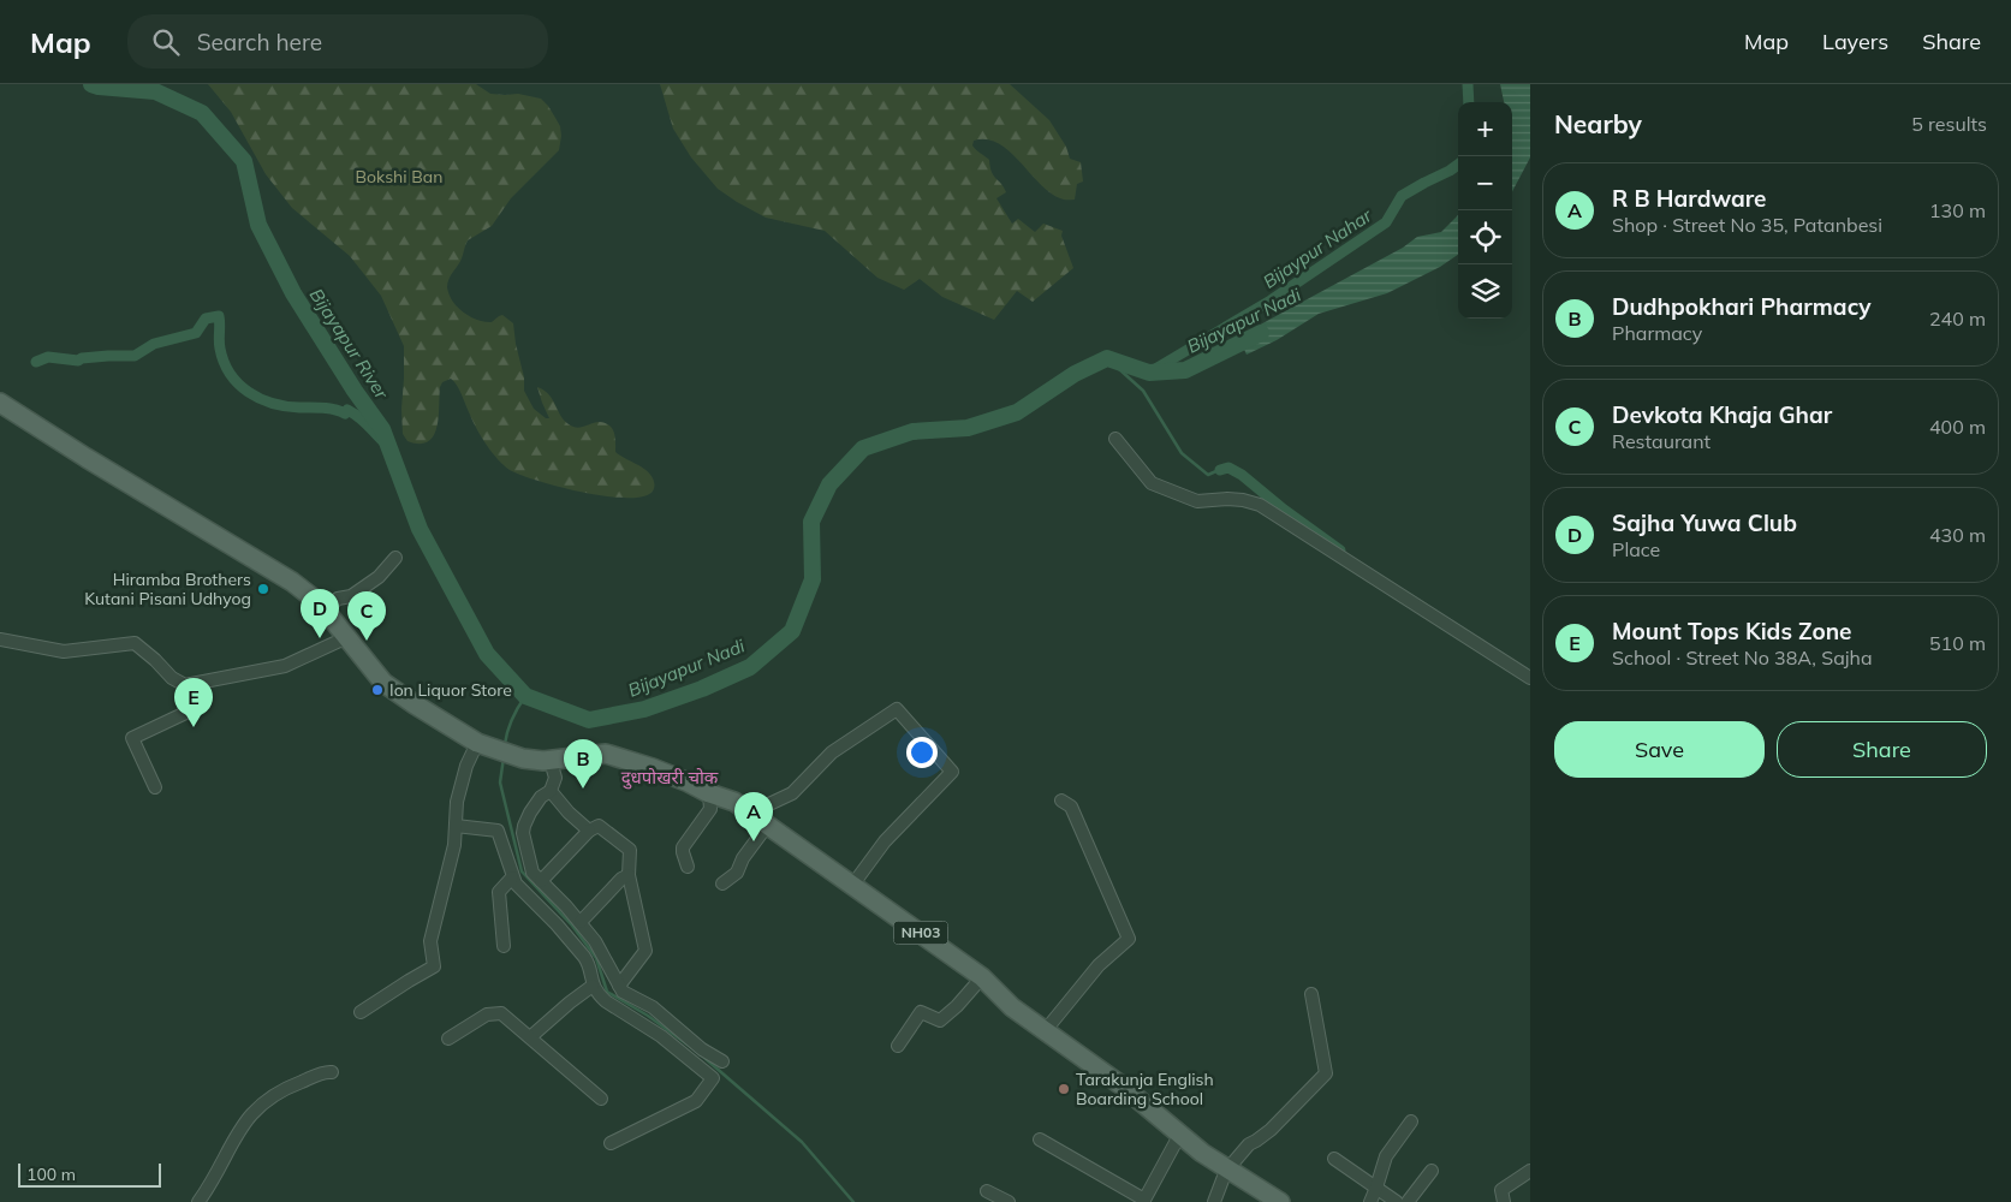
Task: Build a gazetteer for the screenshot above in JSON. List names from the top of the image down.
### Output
{
  "streets": {
    "main road": ["NH03"]
  },
  "districts": ["दुधपोखरी चोक"],
  "water": ["Bijaypur Nahar", "Bijayapur Nadi", "Bijayapur River"],
  "parks": ["Bokshi Ban"],
  "places": ["Hiramba Brothers Kutani Pisani Udhyog", "Ion Liquor Store", "Tarakunja English Boarding School"],
  "scale_bar": "100 m",
  "page": {
    "header": "Map",
    "search": "Search here",
    "nav": ["Map", "Layers", "Share"],
    "heading": ["Nearby", "5 results"],
    "map_buttons": ["+", "−"],
    "list": [
      {
        "mark": "A",
        "name": "R B Hardware",
        "note": "Shop · Street No 35, Patanbesi",
        "value": "130 m"
      },
      {
        "mark": "B",
        "name": "Dudhpokhari Pharmacy",
        "note": "Pharmacy",
        "value": "240 m"
      },
      {
        "mark": "C",
        "name": "Devkota Khaja Ghar",
        "note": "Restaurant",
        "value": "400 m"
      },
      {
        "mark": "D",
        "name": "Sajha Yuwa Club",
        "note": "Place",
        "value": "430 m"
      },
      {
        "mark": "E",
        "name": "Mount Tops Kids Zone",
        "note": "School · Street No 38A, Sajha",
        "value": "510 m"
      }
    ],
    "pins": [
      "D",
      "C",
      "E",
      "B",
      "A"
    ],
    "buttons": ["Save", "Share"],
    "scale": "100 m"
  }
}
